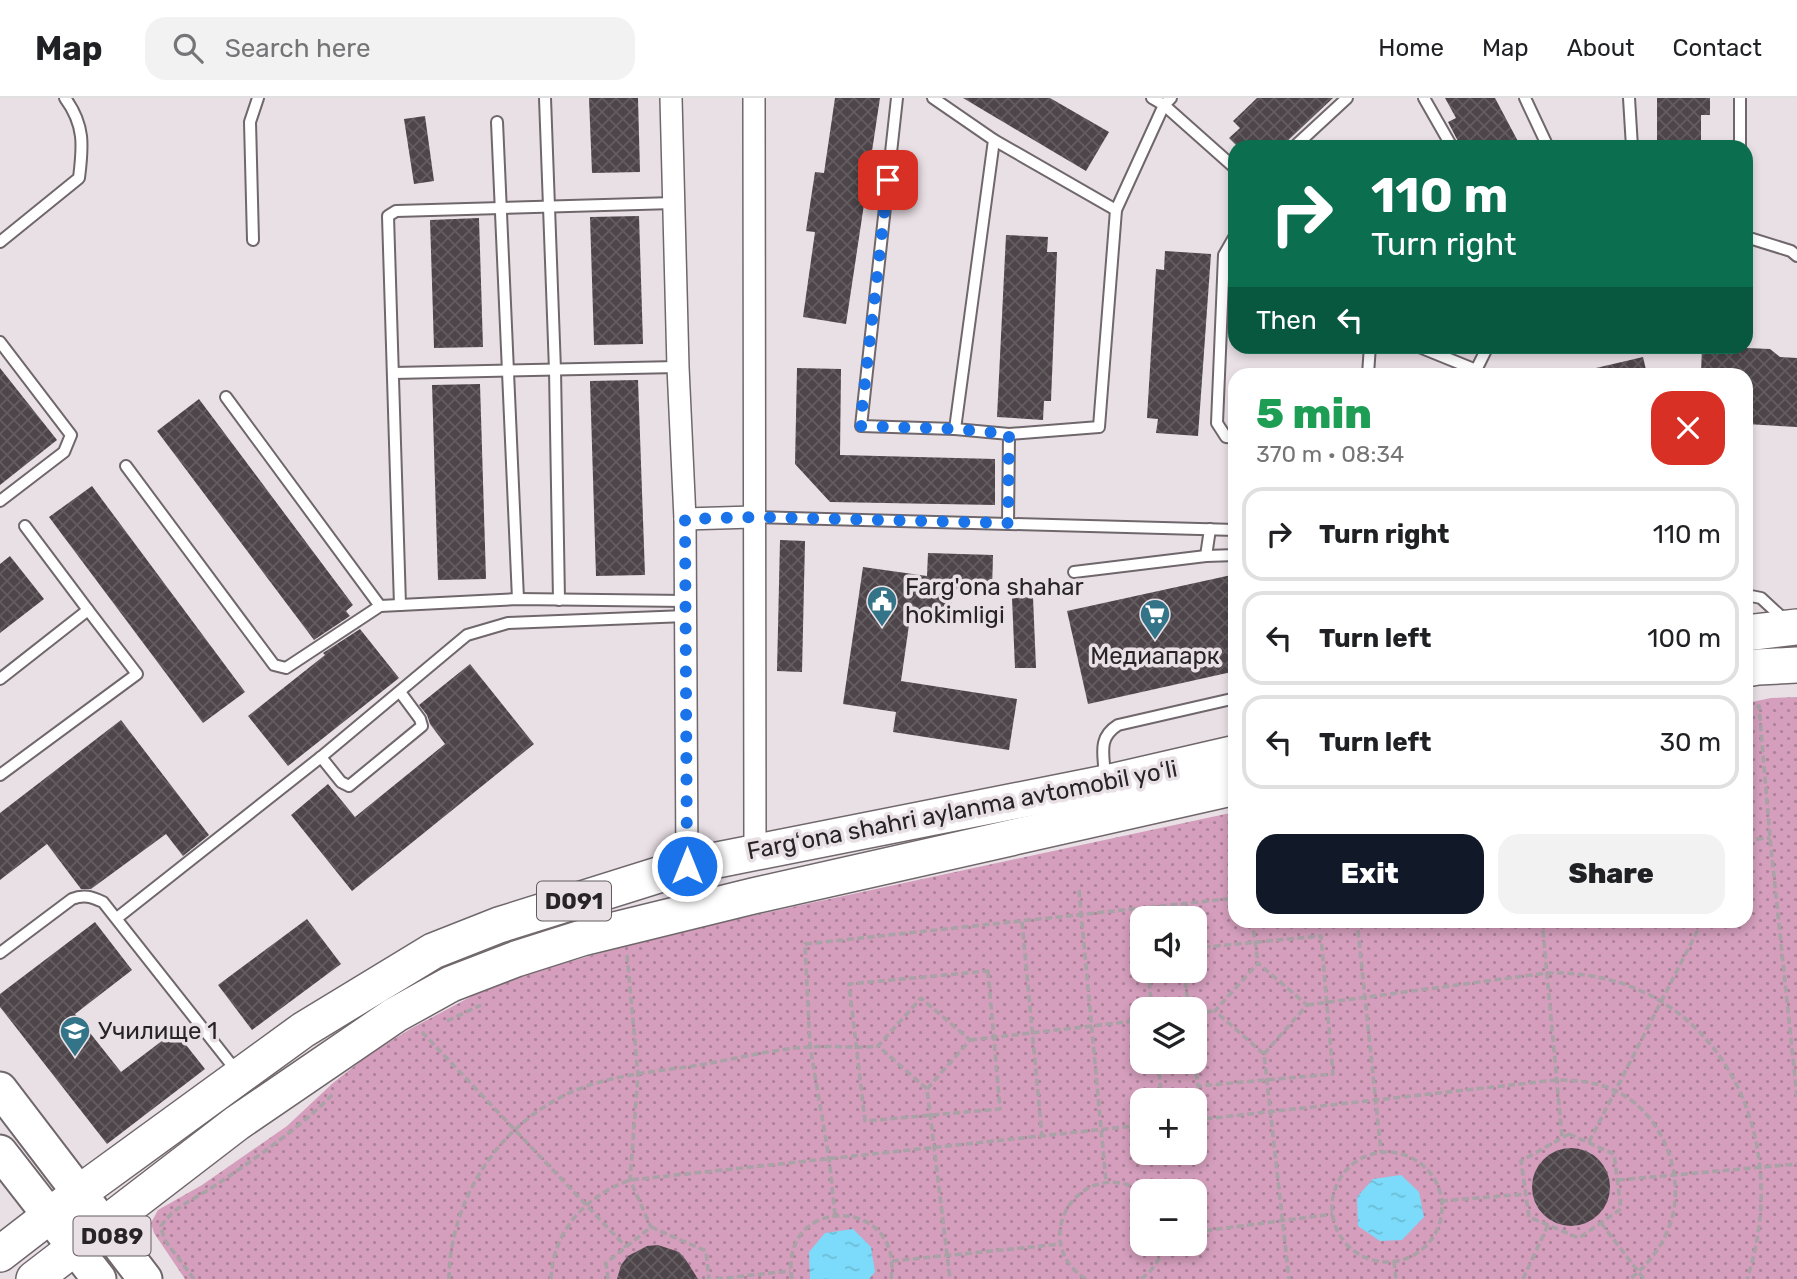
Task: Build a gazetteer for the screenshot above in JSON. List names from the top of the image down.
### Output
{
  "streets": {
    "highway": ["Fargʻona shahri aylanma avtomobil yoʻli", "D091"],
    "main road": ["D089"]
  },
  "crossings": [
    ["Fargʻona shahri aylanma avtomobil yoʻli", "D089"]
  ],
  "places": {
    "public building": ["Farg'ona shahar hokimligi"],
    "supermarket": ["Медиапарк"],
    "school or university": ["Училище 1"]
  },
  "page": {
    "header": "Map",
    "search": "Search here",
    "nav": [
      "Home",
      "Map",
      "About",
      "Contact"
    ],
    "turn": ["110 m", "Turn right"],
    "then": "Then",
    "heading": ["5 min", "370 m · 08:34"],
    "list": [
      {
        "name": "Turn right",
        "value": "110 m"
      },
      {
        "name": "Turn left",
        "value": "100 m"
      },
      {
        "name": "Turn left",
        "value": "30 m"
      }
    ],
    "buttons": ["Exit", "Share"],
    "map_buttons": ["+", "−"]
  }
}
